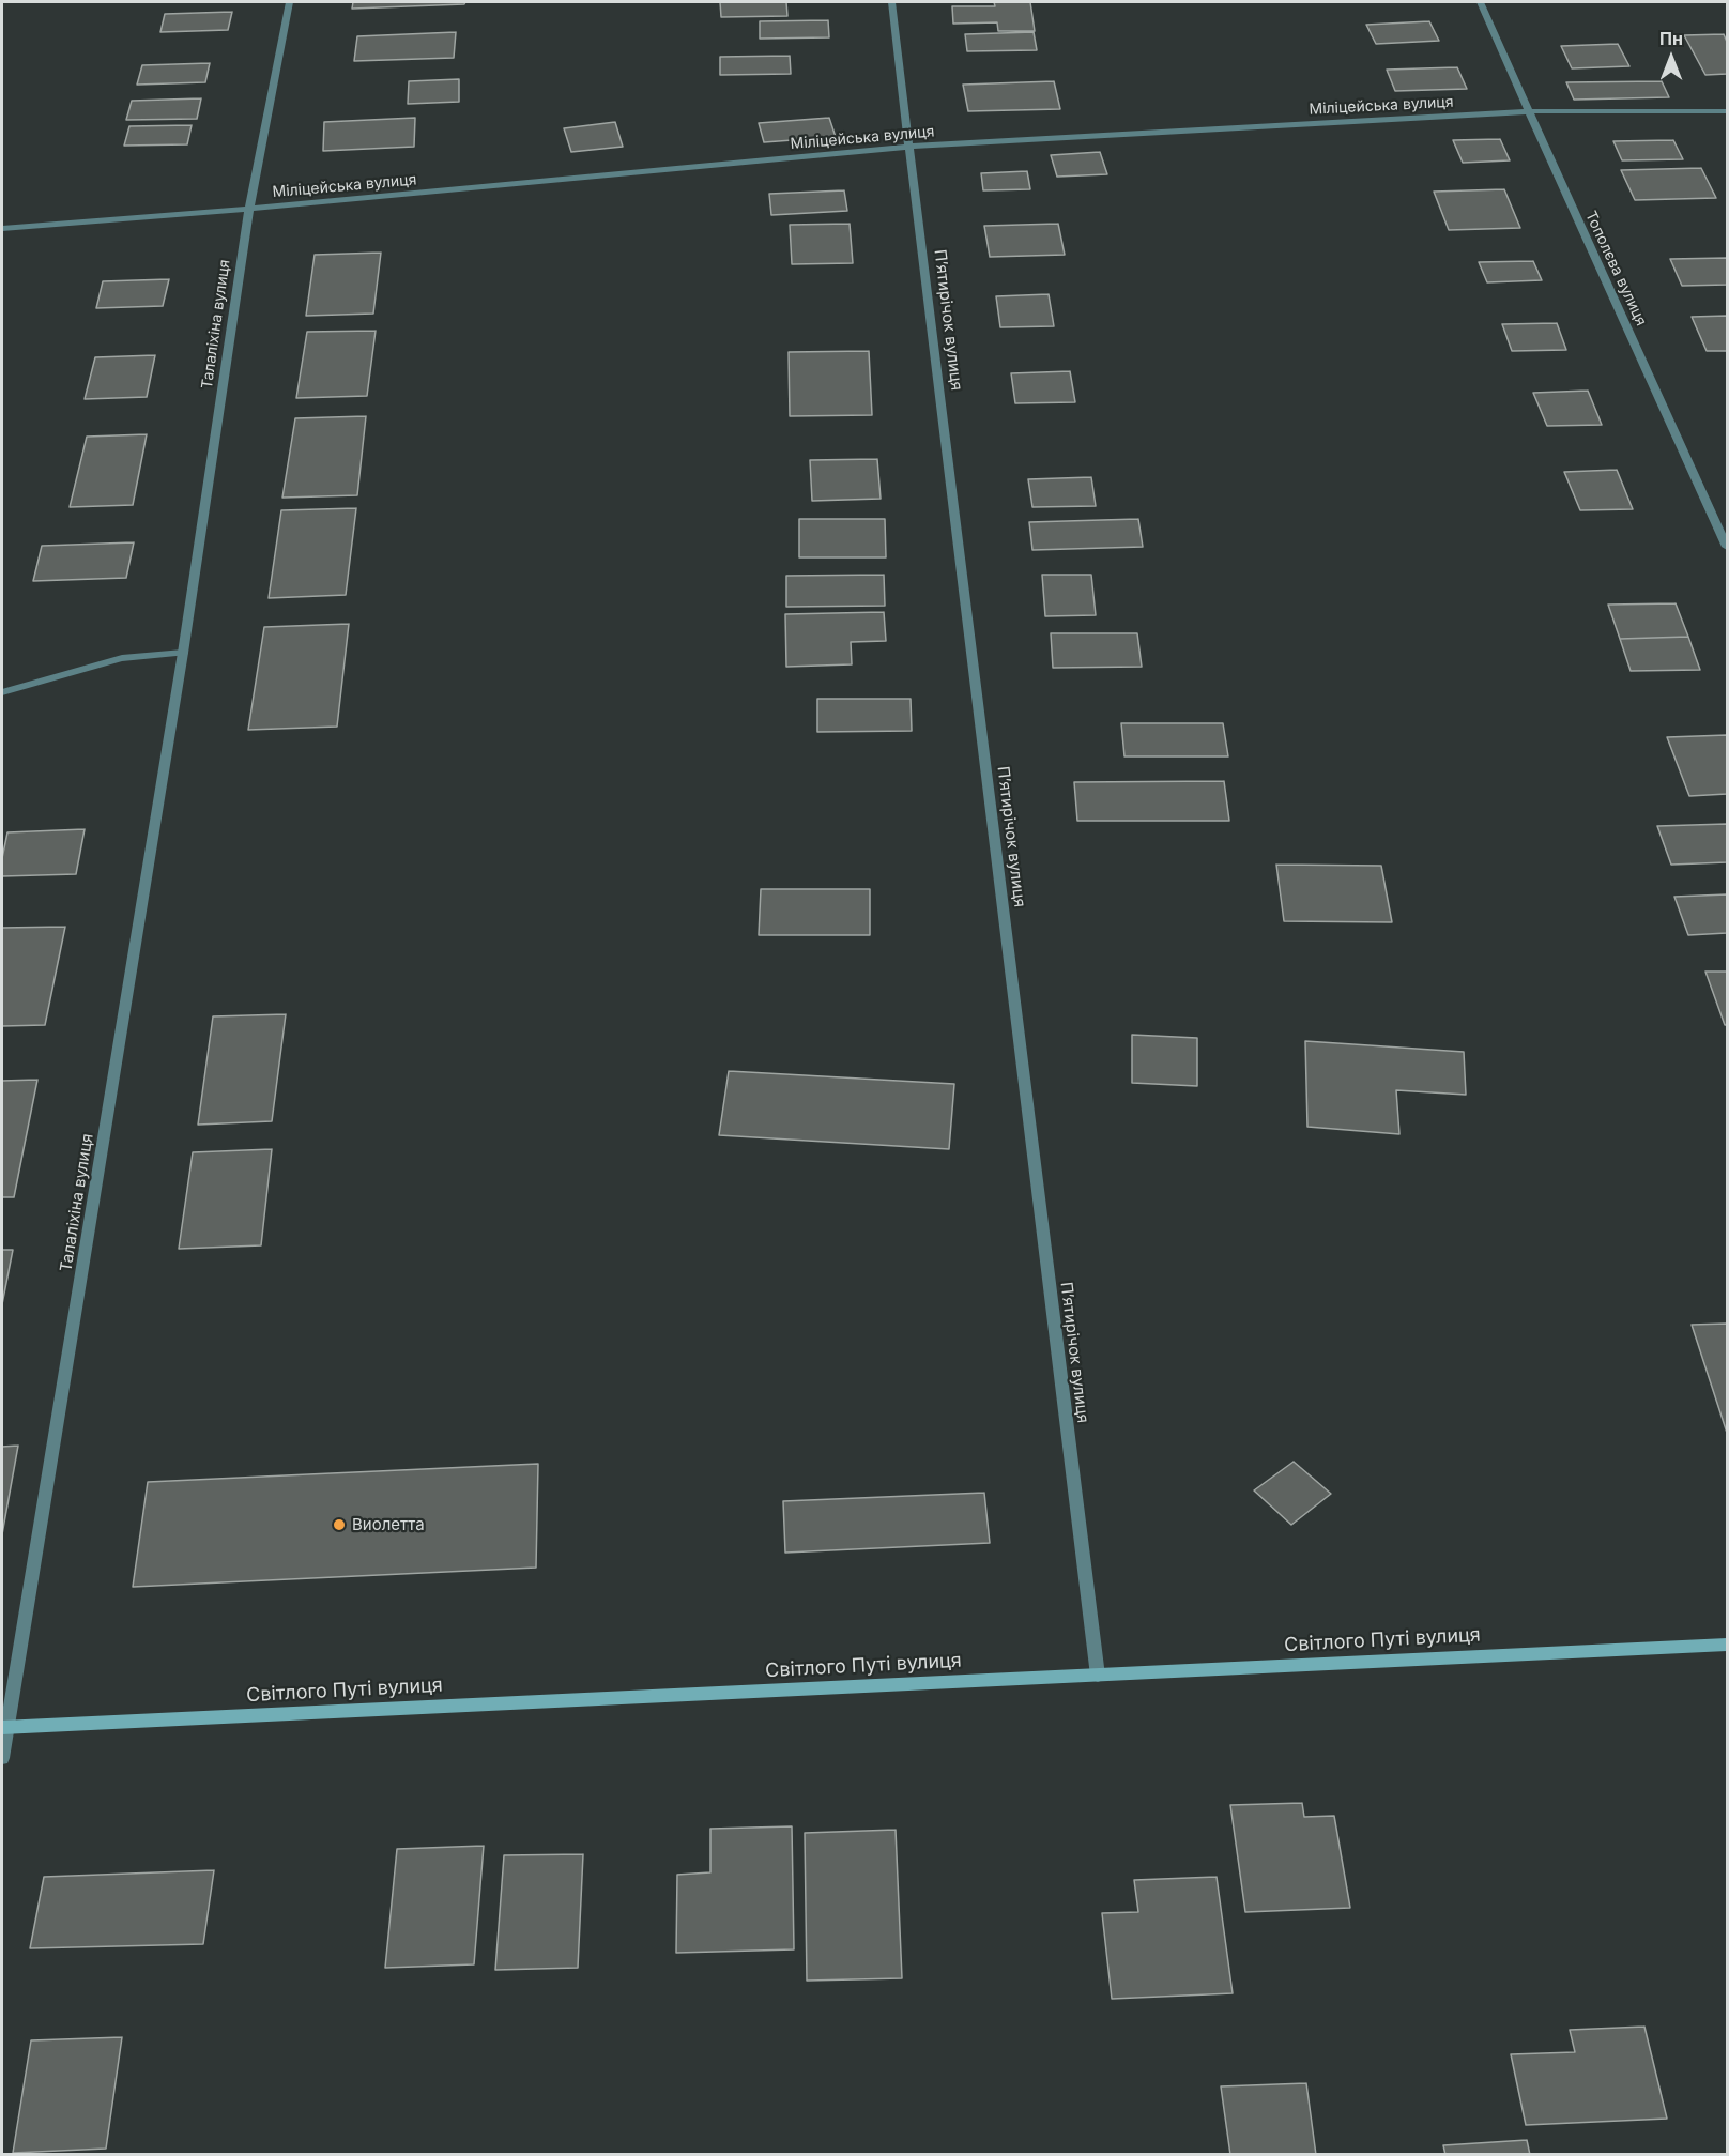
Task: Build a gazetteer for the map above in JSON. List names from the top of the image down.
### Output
{
  "streets": {
    "main road": ["Світлого Путі вулиця"],
    "street": [
      "Міліцейська вулиця",
      "Тополєва вулиця",
      "П’ятирічок вулиця",
      "Талаліхіна вулиця"
    ]
  },
  "crossings": [
    ["Міліцейська вулиця", "Тополєва вулиця"],
    ["Міліцейська вулиця", "П’ятирічок вулиця"],
    ["Міліцейська вулиця", "Талаліхіна вулиця"],
    ["П’ятирічок вулиця", "Світлого Путі вулиця"],
    ["Талаліхіна вулиця", "Світлого Путі вулиця"]
  ],
  "places": ["Виолетта"],
  "north": "top"
}
